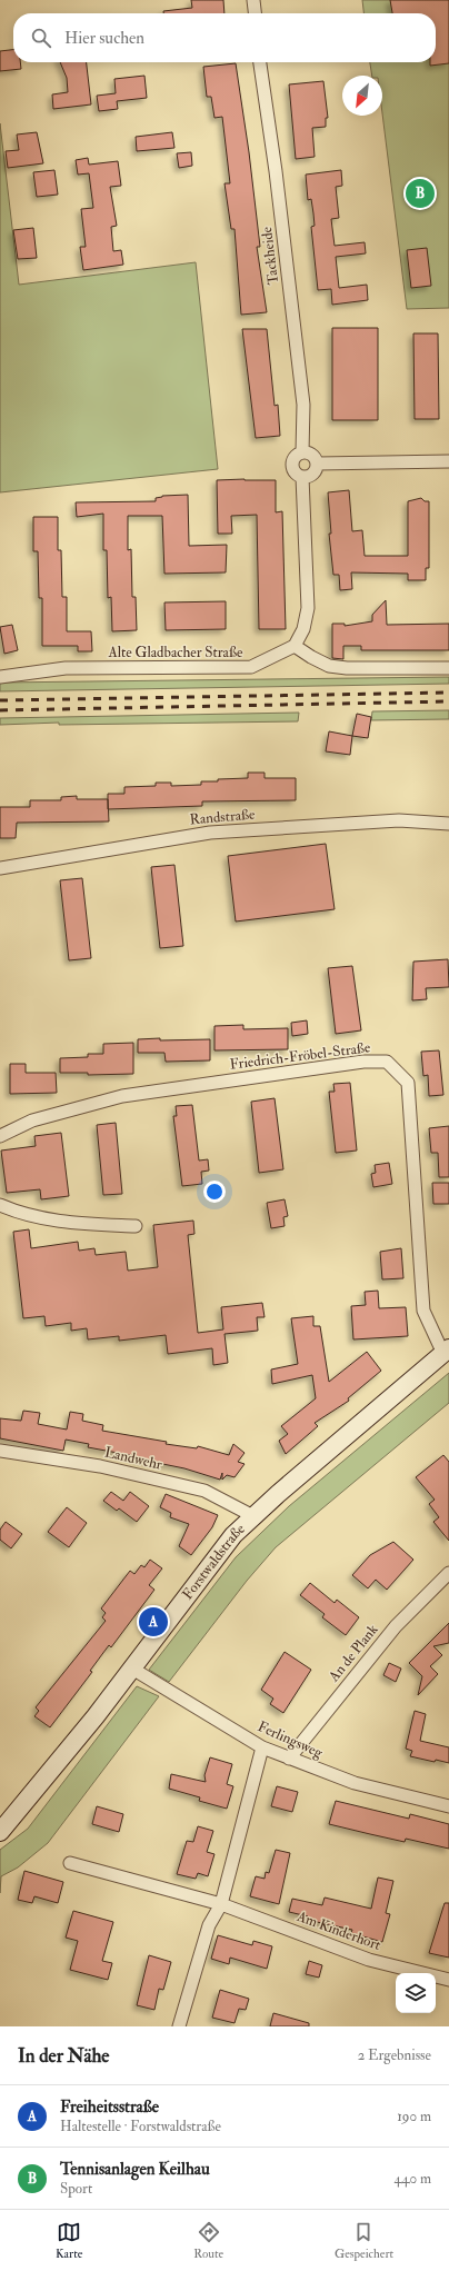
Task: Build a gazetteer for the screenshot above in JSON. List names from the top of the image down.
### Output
{
  "streets": {
    "street": [
      "Tackheide",
      "Alte Gladbacher Straße",
      "Randstraße",
      "Friedrich-Fröbel-Straße",
      "Landwehr",
      "Forstwaldstraße",
      "An de Plank",
      "Ferlingsweg",
      "Am Kinderhort"
    ]
  },
  "crossings": [
    ["Tackheide", "Alte Gladbacher Straße"],
    ["Friedrich-Fröbel-Straße", "Forstwaldstraße"],
    ["Landwehr", "Forstwaldstraße"],
    ["Forstwaldstraße", "Ferlingsweg"],
    ["An de Plank", "Ferlingsweg"]
  ],
  "north": "bottom left",
  "page": {
    "search": "Hier suchen",
    "pins": ["B", "A"],
    "heading": ["In der Nähe", "2 Ergebnisse"],
    "list": [
      {
        "mark": "A",
        "name": "Freiheitsstraße",
        "note": "Haltestelle · Forstwaldstraße",
        "value": "190 m"
      },
      {
        "mark": "B",
        "name": "Tennisanlagen Keilhau",
        "note": "Sport",
        "value": "440 m"
      }
    ],
    "nav": ["Karte", "Route", "Gespeichert"]
  }
}
